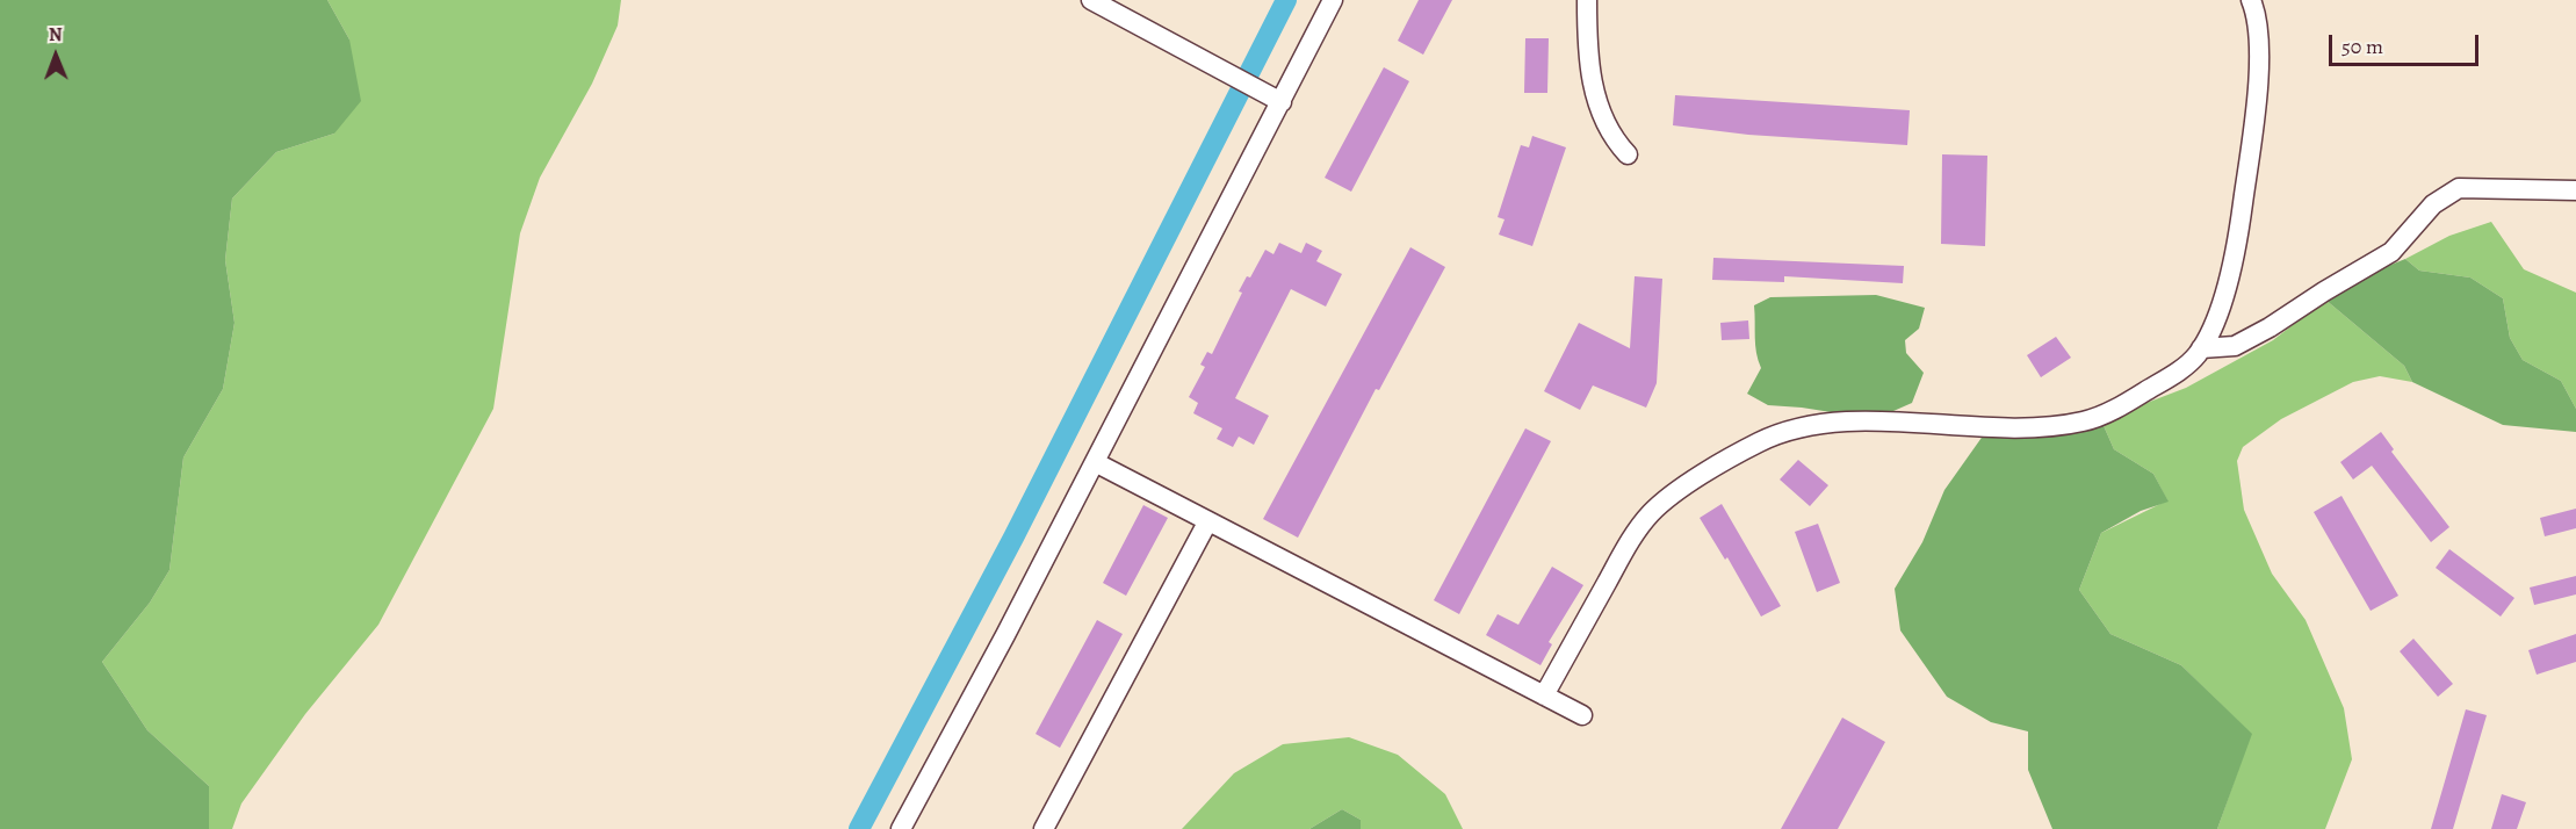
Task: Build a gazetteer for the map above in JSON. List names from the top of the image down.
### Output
{
  "scale_bar": "50 m",
  "north": "top"
}
